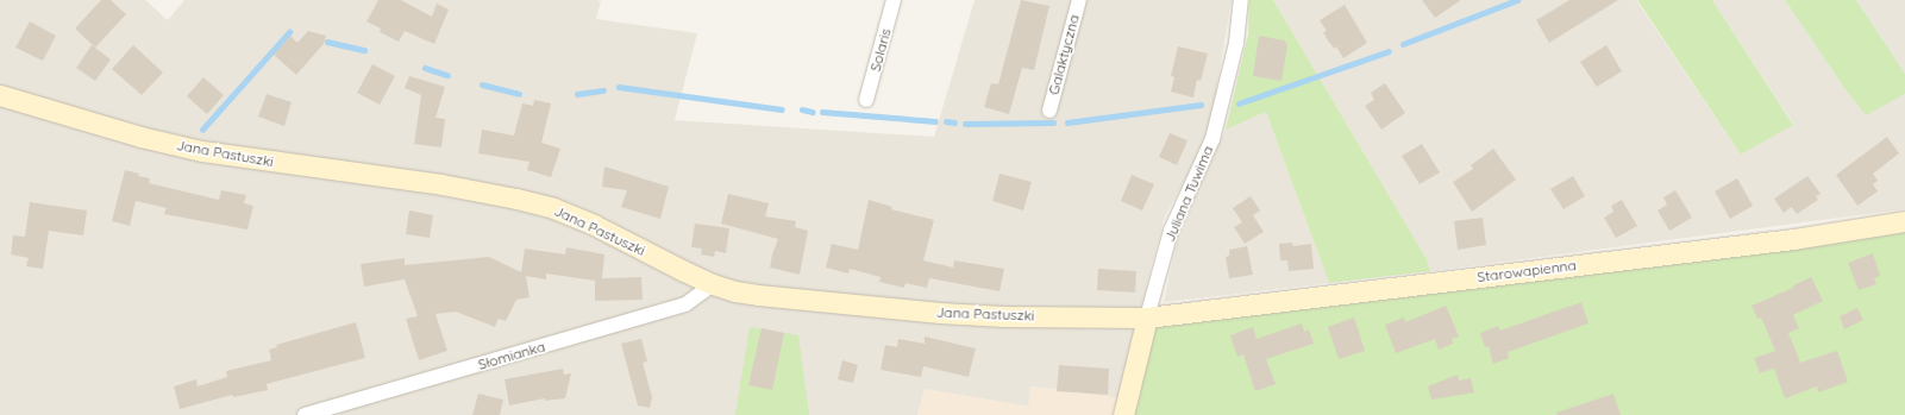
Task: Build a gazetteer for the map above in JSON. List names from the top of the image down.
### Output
{
  "streets": {
    "street": [
      "Solaris",
      "Galaktyczna",
      "Jana Pastuszki",
      "Juliana Tuwima",
      "Starowapienna",
      "Słomianka"
    ]
  },
  "crossings": [
    ["Jana Pastuszki", "Juliana Tuwima"],
    ["Jana Pastuszki", "Starowapienna"],
    ["Jana Pastuszki", "Słomianka"],
    ["Juliana Tuwima", "Starowapienna"]
  ]
}
